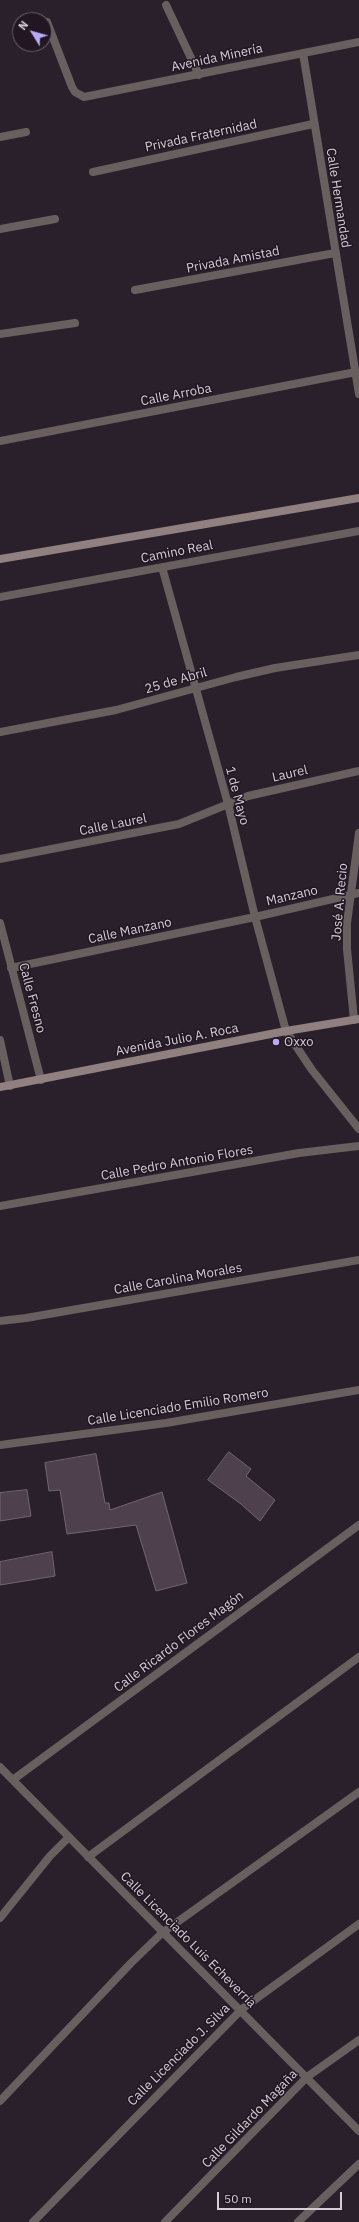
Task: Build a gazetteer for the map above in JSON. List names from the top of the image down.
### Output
{
  "streets": {
    "street": [
      "Avenida Minería",
      "Privada Fraternidad",
      "Calle Hermandad",
      "Privada Amistad",
      "Calle Arroba",
      "Camino Real",
      "25 de Abril",
      "Laurel",
      "1 de Mayo",
      "Calle Laurel",
      "Manzano",
      "José A. Recio",
      "Calle Manzano",
      "Calle Fresno",
      "Avenida Julio A. Roca",
      "Calle Pedro Antonio Flores",
      "Calle Carolina Morales",
      "Calle Licenciado Emilio Romero",
      "Calle Ricardo Flores Magón",
      "Calle Licenciado Luis Echeverría",
      "Calle Licenciado J. Silva",
      "Calle Gildardo Magaña"
    ]
  },
  "crossings": [
    ["Avenida Minería", "Calle Hermandad"],
    ["Privada Fraternidad", "Calle Hermandad"],
    ["Calle Hermandad", "Privada Amistad"],
    ["Calle Hermandad", "Calle Arroba"],
    ["Camino Real", "1 de Mayo"],
    ["25 de Abril", "1 de Mayo"],
    ["Laurel", "1 de Mayo"],
    ["Laurel", "Calle Laurel"],
    ["1 de Mayo", "Calle Laurel"],
    ["1 de Mayo", "Manzano"],
    ["1 de Mayo", "Calle Manzano"],
    ["1 de Mayo", "Avenida Julio A. Roca"],
    ["Manzano", "José A. Recio"],
    ["Manzano", "Calle Manzano"],
    ["José A. Recio", "Avenida Julio A. Roca"],
    ["Calle Manzano", "Calle Fresno"],
    ["Calle Fresno", "Avenida Julio A. Roca"],
    ["Calle Ricardo Flores Magón", "Calle Licenciado Luis Echeverría"],
    ["Calle Licenciado Luis Echeverría", "Calle Licenciado J. Silva"],
    ["Calle Licenciado Luis Echeverría", "Calle Gildardo Magaña"]
  ],
  "places": ["Oxxo"],
  "scale_bar": "50 m",
  "north": "top left"
}
